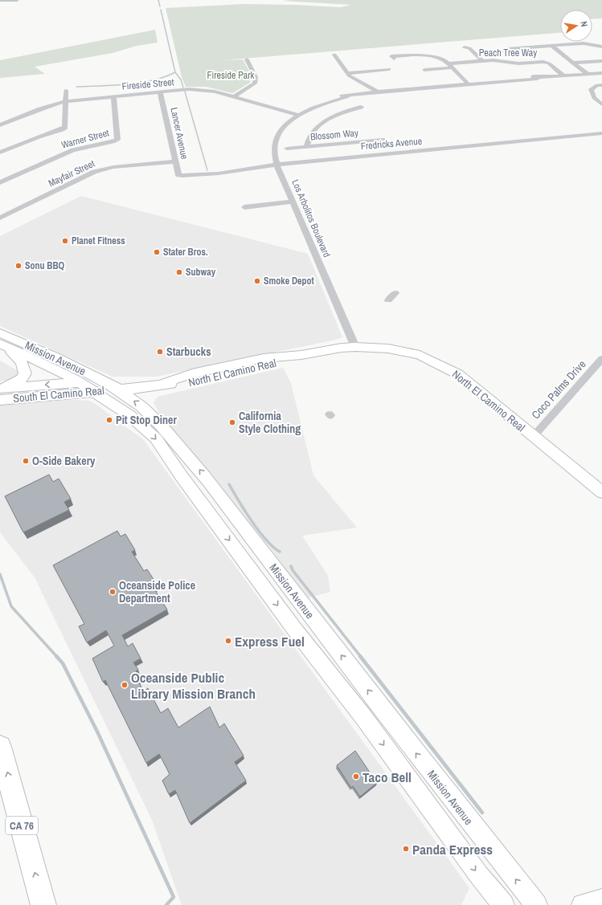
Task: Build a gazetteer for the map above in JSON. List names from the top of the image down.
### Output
{
  "streets": {
    "highway": ["CA 76"],
    "main road": ["Mission Avenue", "North El Camino Real", "South El Camino Real"],
    "street": [
      "Peach Tree Way",
      "Fireside Street",
      "Lancer Avenue",
      "Blossom Way",
      "Warner Street",
      "Fredricks Avenue",
      "Mayfair Street",
      "Los Arbolitos Boulevard",
      "Coco Palms Drive"
    ]
  },
  "crossings": [
    ["Peach Tree Way", "Los Arbolitos Boulevard"],
    ["Fireside Street", "Lancer Avenue"],
    ["Fireside Street", "Warner Street"],
    ["Fireside Street", "Los Arbolitos Boulevard"],
    ["Lancer Avenue", "Fredricks Avenue"],
    ["Lancer Avenue", "Mayfair Street"],
    ["Fredricks Avenue", "Los Arbolitos Boulevard"],
    ["Los Arbolitos Boulevard", "North El Camino Real"],
    ["Mission Avenue", "North El Camino Real"],
    ["Mission Avenue", "South El Camino Real"],
    ["North El Camino Real", "Coco Palms Drive"],
    ["North El Camino Real", "South El Camino Real"]
  ],
  "parks": ["Fireside Park"],
  "places": [
    "Planet Fitness",
    "Stater Bros.",
    "Sonu BBQ",
    "Subway",
    "Smoke Depot",
    "Starbucks",
    "Pit Stop Diner",
    "California Style Clothing",
    "O-Side Bakery",
    "Oceanside Police Department",
    "Express Fuel",
    "Oceanside Public Library Mission Branch",
    "Taco Bell",
    "Panda Express"
  ],
  "north": "right"
}
